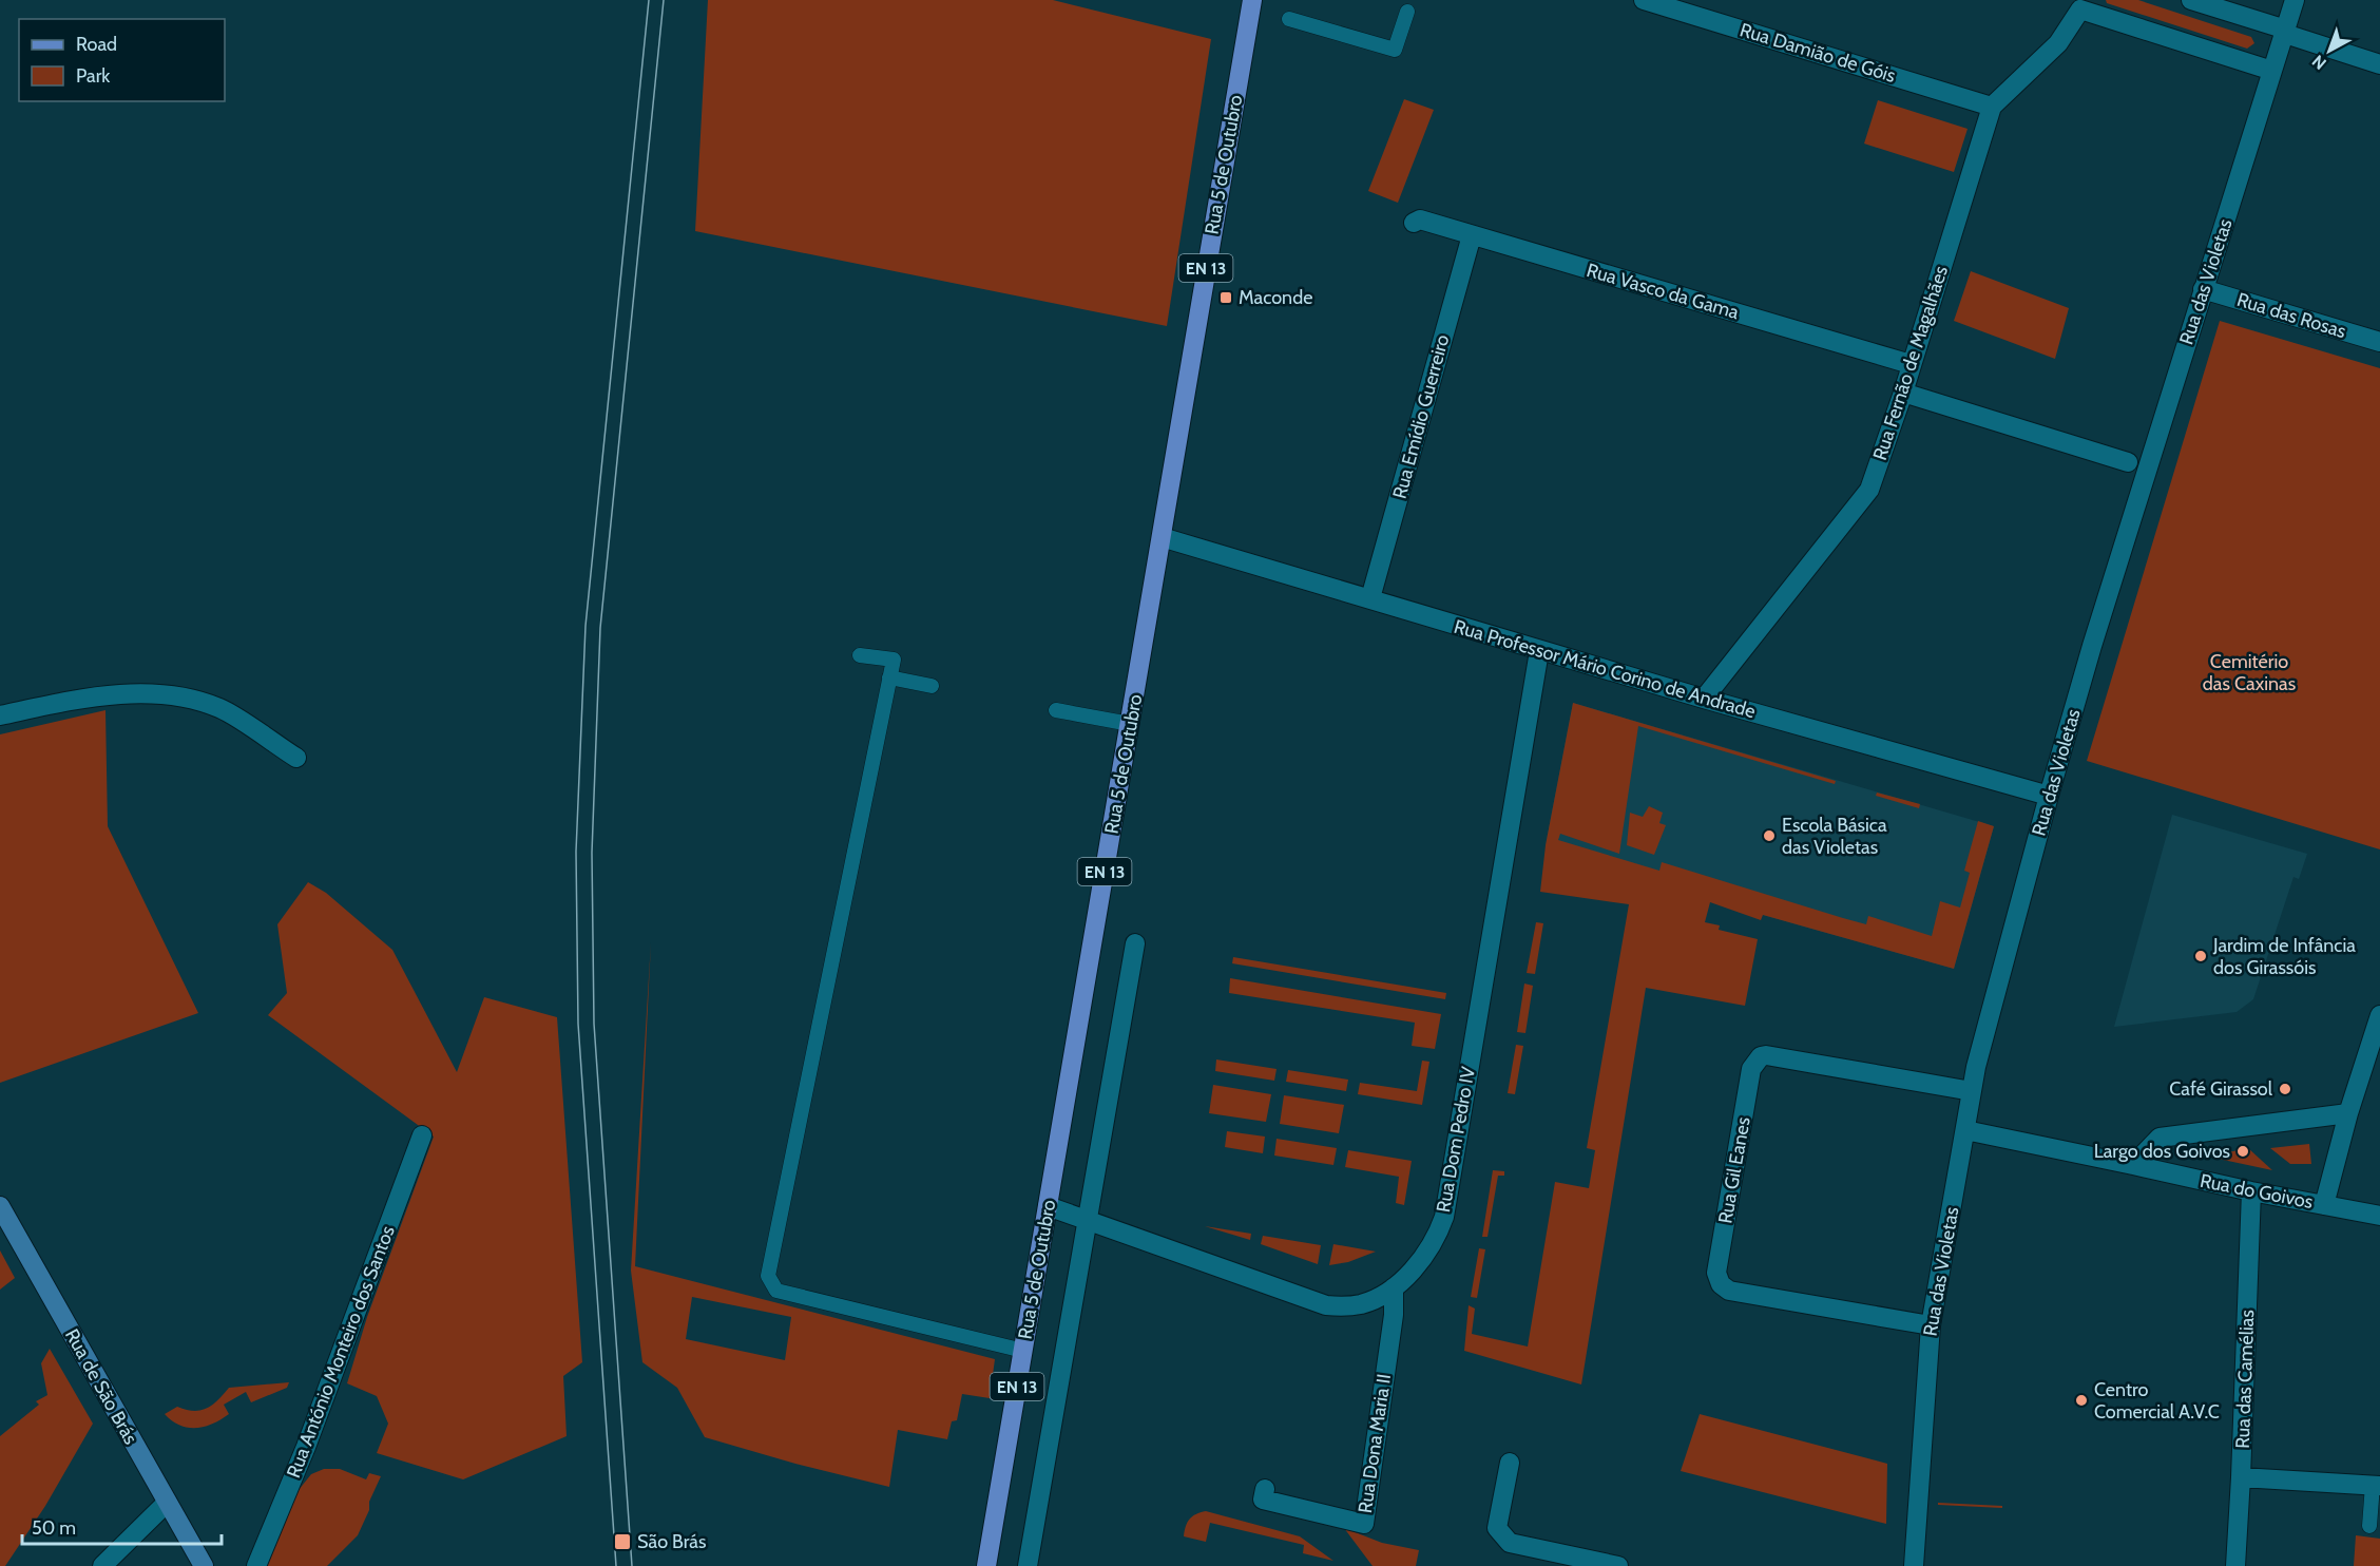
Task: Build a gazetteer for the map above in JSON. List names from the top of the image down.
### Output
{
  "streets": {
    "main road": ["Rua 5 de Outubro", "EN 13"],
    "street": [
      "Rua Damião de Góis",
      "Rua das Violetas",
      "Rua Vasco da Gama",
      "Rua das Rosas",
      "Rua Fernão de Magalhães",
      "Rua Emídio Guerreiro",
      "Rua Professor Mário Corino de Andrade",
      "Rua Dom Pedro IV",
      "Rua Gil Eanes",
      "Rua do Goivos",
      "Rua António Monteiro dos Santos",
      "Rua das Camélias",
      "Rua de São Brás",
      "Rua Dona Maria II"
    ]
  },
  "crossings": [
    ["Rua Damião de Góis", "Rua Fernão de Magalhães"],
    ["Rua 5 de Outubro", "Rua Professor Mário Corino de Andrade"],
    ["Rua 5 de Outubro", "Rua Dom Pedro IV"],
    ["Rua das Violetas", "Rua das Rosas"],
    ["Rua das Violetas", "Rua Fernão de Magalhães"],
    ["Rua das Violetas", "Rua Professor Mário Corino de Andrade"],
    ["Rua das Violetas", "Rua Gil Eanes"],
    ["Rua das Violetas", "Rua do Goivos"],
    ["Rua Vasco da Gama", "Rua Fernão de Magalhães"],
    ["Rua Vasco da Gama", "Rua Emídio Guerreiro"],
    ["Rua Fernão de Magalhães", "Rua Professor Mário Corino de Andrade"],
    ["Rua Emídio Guerreiro", "Rua Professor Mário Corino de Andrade"],
    ["Rua Professor Mário Corino de Andrade", "Rua Dom Pedro IV"],
    ["Rua Dom Pedro IV", "Rua Dona Maria II"],
    ["Rua do Goivos", "Rua das Camélias"]
  ],
  "parks": ["Cemitério das Caxinas"],
  "places": {
    "transit": ["Maconde", "São Brás"],
    "other": [
      "Escola Básica das Violetas",
      "Jardim de Infância dos Girassóis",
      "Café Girassol",
      "Largo dos Goivos",
      "Centro Comercial A.V.C"
    ]
  },
  "legend": ["Road", "Park"],
  "scale_bar": "50 m",
  "north": "bottom left"
}
